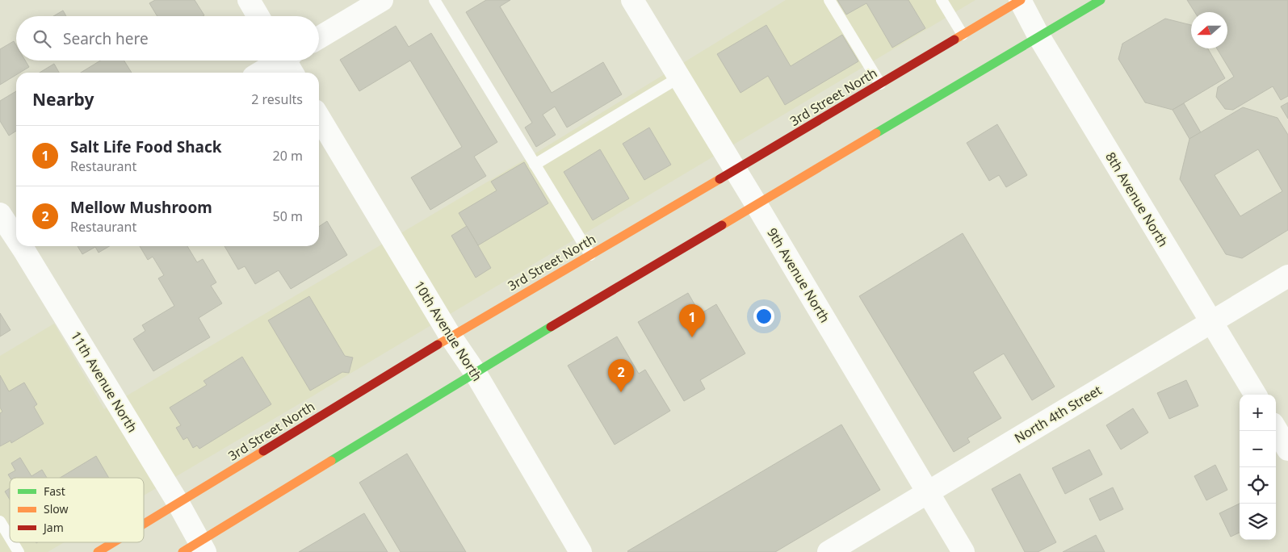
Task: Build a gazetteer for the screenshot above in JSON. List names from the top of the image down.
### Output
{
  "streets": {
    "main road": ["3rd Street North"],
    "street": [
      "8th Avenue North",
      "9th Avenue North",
      "10th Avenue North",
      "11th Avenue North",
      "North 4th Street"
    ]
  },
  "crossings": [
    ["3rd Street North", "8th Avenue North"],
    ["3rd Street North", "9th Avenue North"],
    ["3rd Street North", "10th Avenue North"],
    ["3rd Street North", "11th Avenue North"],
    ["8th Avenue North", "North 4th Street"],
    ["9th Avenue North", "North 4th Street"]
  ],
  "legend": ["Fast", "Slow", "Jam"],
  "north": "left",
  "page": {
    "search": "Search here",
    "heading": ["Nearby", "2 results"],
    "list": [
      {
        "mark": "1",
        "name": "Salt Life Food Shack",
        "note": "Restaurant",
        "value": "20 m"
      },
      {
        "mark": "2",
        "name": "Mellow Mushroom",
        "note": "Restaurant",
        "value": "50 m"
      }
    ],
    "pins": ["1", "2"],
    "map_buttons": ["+", "−"]
  }
}
